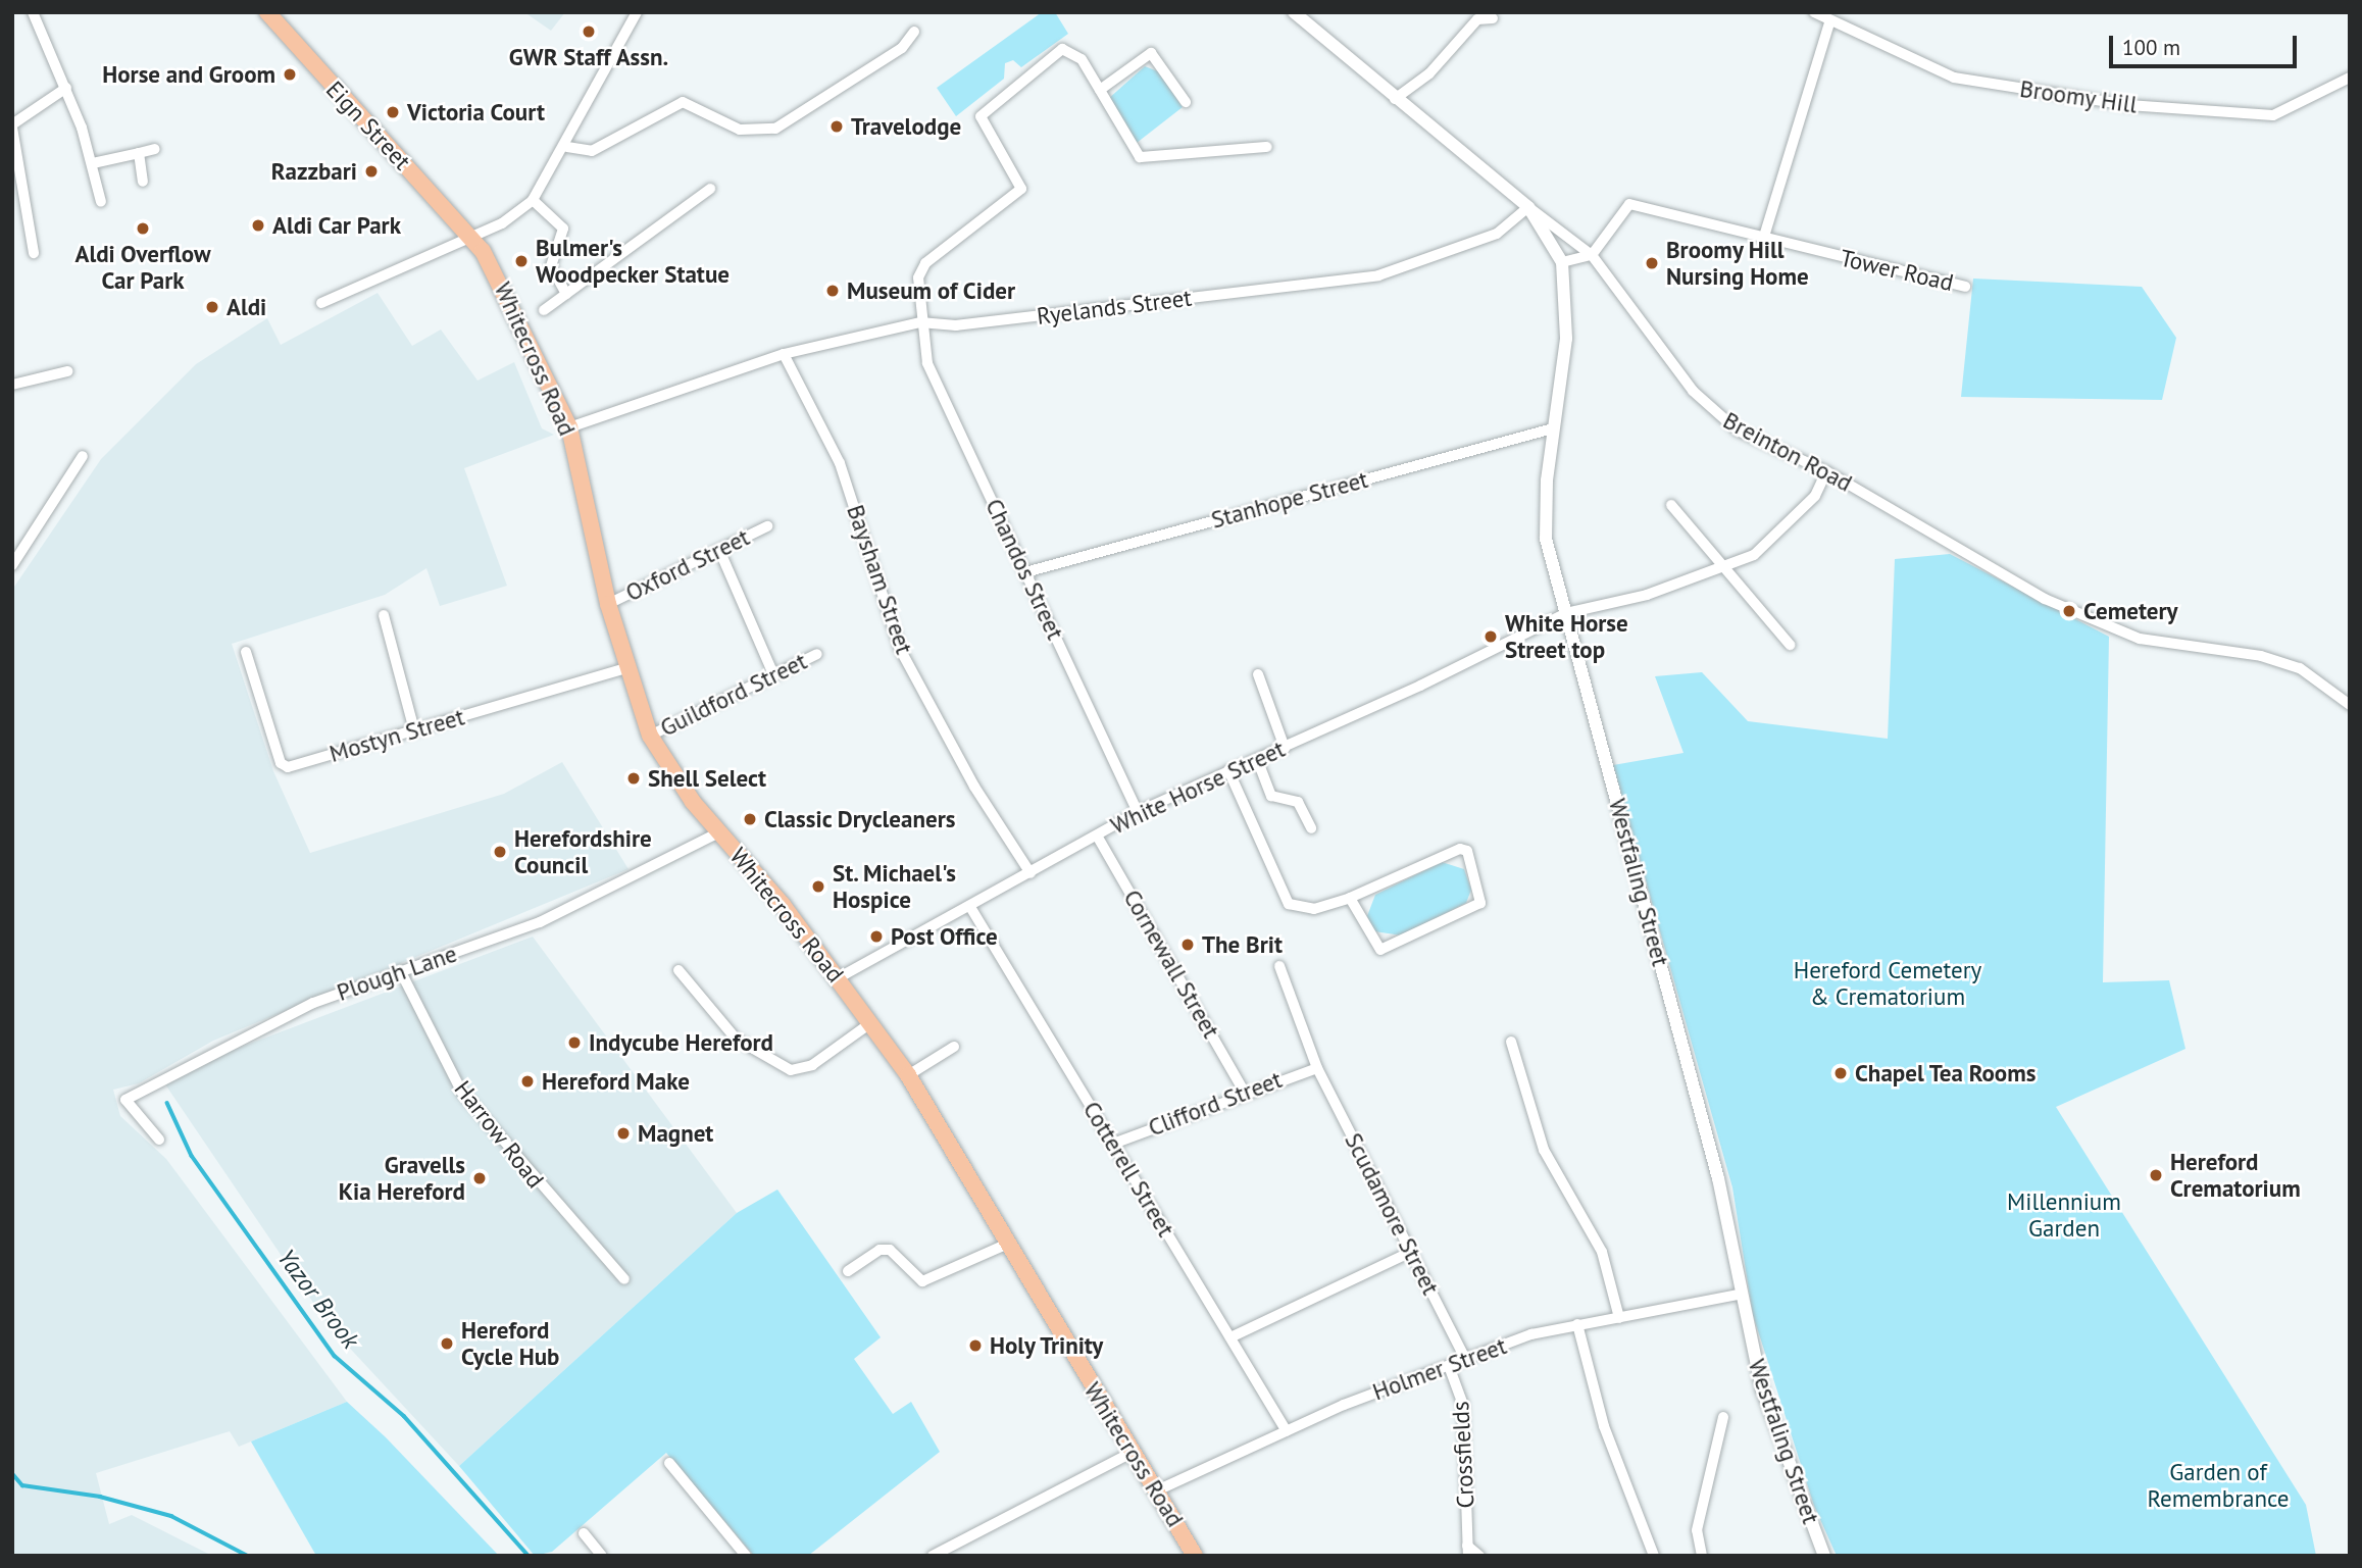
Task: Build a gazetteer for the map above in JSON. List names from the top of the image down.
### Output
{
  "streets": {
    "highway": ["Eign Street", "Whitecross Road"],
    "street": [
      "Broomy Hill",
      "Tower Road",
      "Ryelands Street",
      "Breinton Road",
      "Stanhope Street",
      "Oxford Street",
      "Chandos Street",
      "Baysham Street",
      "Guildford Street",
      "Mostyn Street",
      "White Horse Street",
      "Westfaling Street",
      "Cornewall Street",
      "Plough Lane",
      "Clifford Street",
      "Harrow Road",
      "Cotterell Street",
      "Scudamore Street",
      "Holmer Street",
      "Crossfields"
    ]
  },
  "crossings": [
    ["Eign Street", "Whitecross Road"],
    ["Tower Road", "Breinton Road"],
    ["Ryelands Street", "Whitecross Road"],
    ["Ryelands Street", "Breinton Road"],
    ["Ryelands Street", "Chandos Street"],
    ["Ryelands Street", "Baysham Street"],
    ["Ryelands Street", "Westfaling Street"],
    ["Whitecross Road", "Oxford Street"],
    ["Whitecross Road", "Guildford Street"],
    ["Whitecross Road", "Mostyn Street"],
    ["Whitecross Road", "White Horse Street"],
    ["Whitecross Road", "Plough Lane"],
    ["Whitecross Road", "Holmer Street"],
    ["Breinton Road", "White Horse Street"],
    ["Breinton Road", "Westfaling Street"],
    ["Stanhope Street", "Chandos Street"],
    ["Stanhope Street", "Westfaling Street"],
    ["Chandos Street", "White Horse Street"],
    ["Baysham Street", "White Horse Street"],
    ["White Horse Street", "Westfaling Street"],
    ["White Horse Street", "Cornewall Street"],
    ["White Horse Street", "Cotterell Street"],
    ["Westfaling Street", "Holmer Street"],
    ["Cornewall Street", "Clifford Street"],
    ["Plough Lane", "Harrow Road"],
    ["Clifford Street", "Cotterell Street"],
    ["Clifford Street", "Scudamore Street"],
    ["Cotterell Street", "Holmer Street"],
    ["Scudamore Street", "Holmer Street"],
    ["Holmer Street", "Crossfields"]
  ],
  "water": ["Yazor Brook"],
  "parks": ["Hereford Cemetery & Crematorium", "Millennium Garden", "Garden of Remembrance"],
  "places": [
    "GWR Staff Assn.",
    "Horse and Groom",
    "Victoria Court",
    "Travelodge",
    "Razzbari",
    "Aldi Car Park",
    "Aldi Overflow Car Park",
    "Bulmer's Woodpecker Statue",
    "Broomy Hill Nursing Home",
    "Museum of Cider",
    "Aldi",
    "Cemetery",
    "White Horse Street top",
    "Shell Select",
    "Classic Drycleaners",
    "Herefordshire Council",
    "St. Michael's Hospice",
    "Post Office",
    "The Brit",
    "Indycube Hereford",
    "Chapel Tea Rooms",
    "Hereford Make",
    "Magnet",
    "Hereford Crematorium",
    "Gravells Kia Hereford",
    "Hereford Cycle Hub",
    "Holy Trinity"
  ],
  "scale_bar": "100 m"
}
